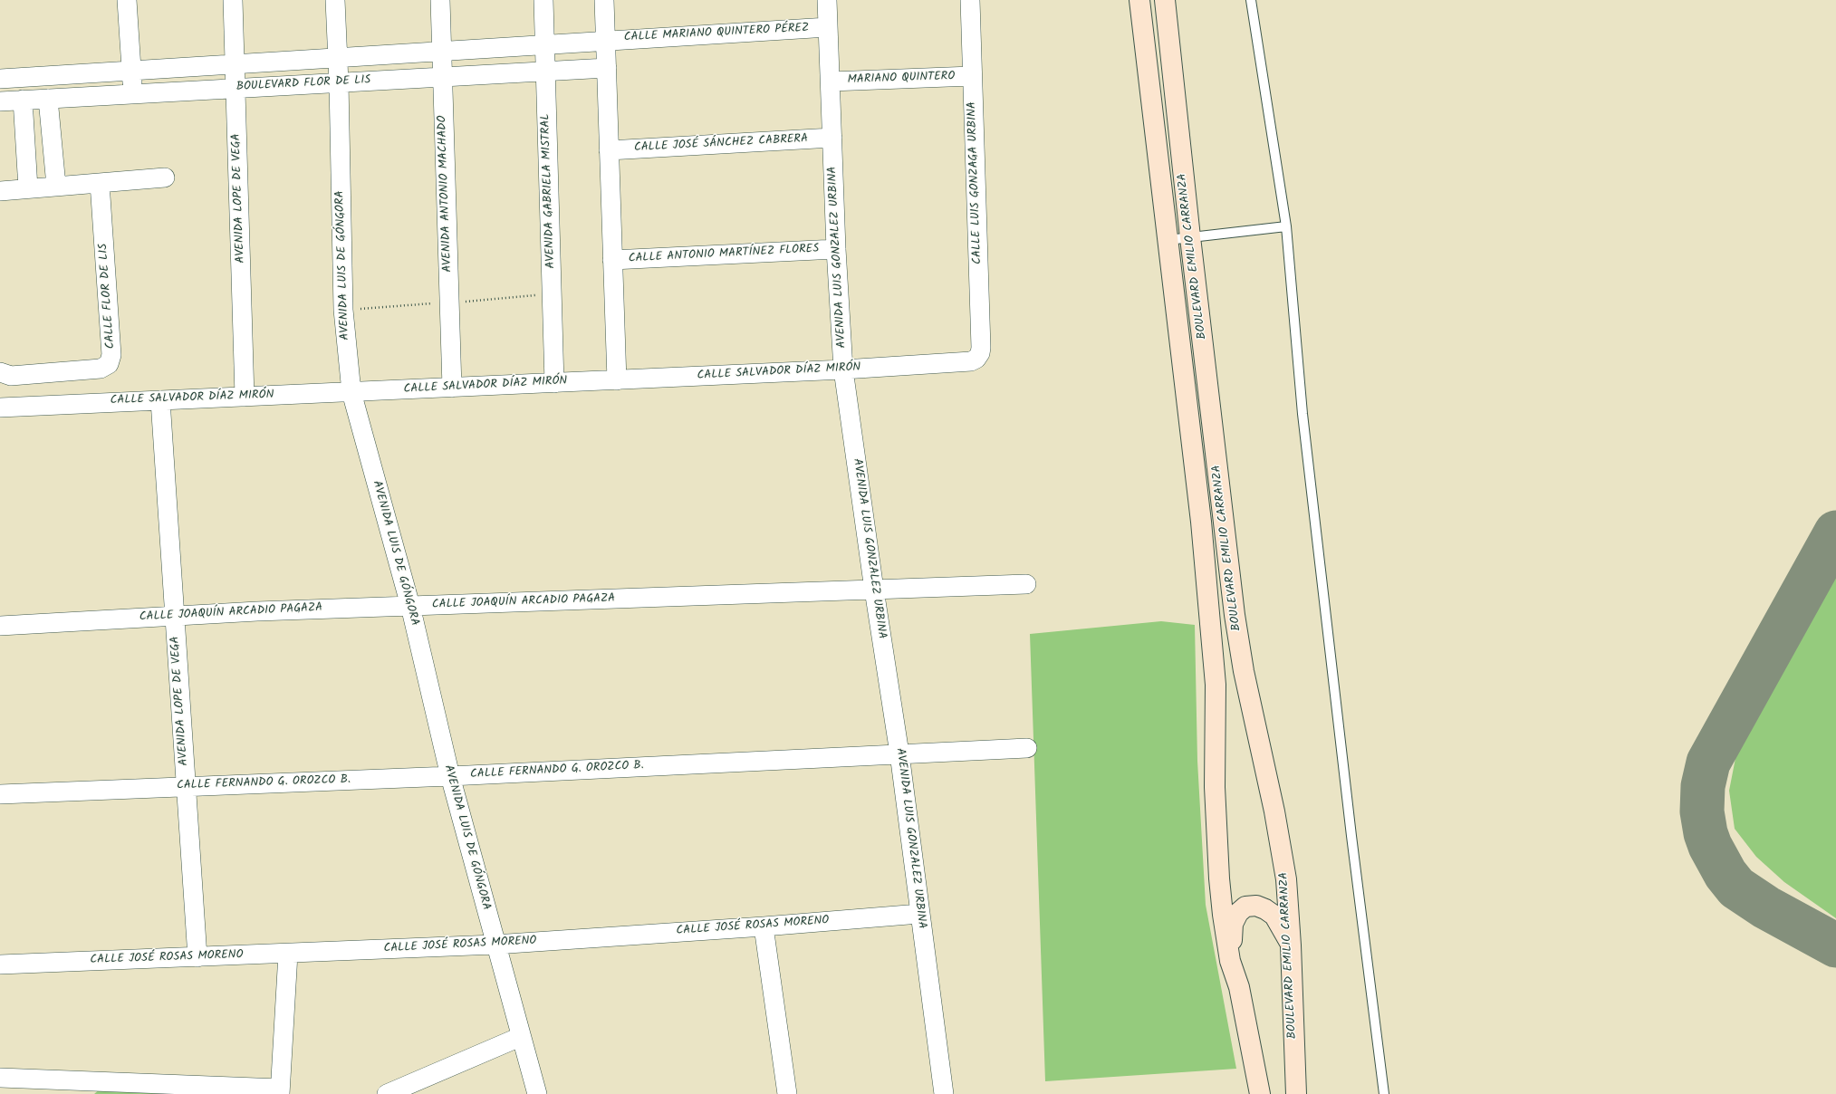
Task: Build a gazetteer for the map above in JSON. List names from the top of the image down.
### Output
{
  "streets": {
    "street": [
      "CALLE MARIANO QUINTERO PÉREZ",
      "MARIANO QUINTERO",
      "BOULEVARD FLOR DE LIS",
      "CALLE JOSÉ SÁNCHEZ CABRERA",
      "CALLE LUIS GONZAGA URBINA",
      "AVENIDA GABRIELA MISTRAL",
      "AVENIDA ANTONIO MACHADO",
      "AVENIDA LOPE DE VEGA",
      "CALLE ANTONIO MARTÍNEZ FLORES",
      "BOULEVARD EMILIO CARRANZA",
      "AVENIDA LUIS GONZALEZ URBINA",
      "AVENIDA LUIS DE GÓNGORA",
      "CALLE FLOR DE LIS",
      "CALLE SALVADOR DÍAZ MIRÓN",
      "CALLE JOAQUÍN ARCADIO PAGAZA",
      "CALLE FERNANDO G. OROZCO B.",
      "CALLE JOSÉ ROSAS MORENO"
    ]
  },
  "crossings": [
    ["CALLE MARIANO QUINTERO PÉREZ", "BOULEVARD FLOR DE LIS"],
    ["CALLE MARIANO QUINTERO PÉREZ", "AVENIDA LUIS GONZALEZ URBINA"],
    ["MARIANO QUINTERO", "CALLE LUIS GONZAGA URBINA"],
    ["MARIANO QUINTERO", "AVENIDA LUIS GONZALEZ URBINA"],
    ["BOULEVARD FLOR DE LIS", "AVENIDA GABRIELA MISTRAL"],
    ["BOULEVARD FLOR DE LIS", "AVENIDA ANTONIO MACHADO"],
    ["BOULEVARD FLOR DE LIS", "AVENIDA LOPE DE VEGA"],
    ["BOULEVARD FLOR DE LIS", "AVENIDA LUIS DE GÓNGORA"],
    ["CALLE JOSÉ SÁNCHEZ CABRERA", "AVENIDA LUIS GONZALEZ URBINA"],
    ["CALLE LUIS GONZAGA URBINA", "CALLE SALVADOR DÍAZ MIRÓN"],
    ["AVENIDA GABRIELA MISTRAL", "CALLE SALVADOR DÍAZ MIRÓN"],
    ["AVENIDA ANTONIO MACHADO", "CALLE SALVADOR DÍAZ MIRÓN"],
    ["AVENIDA LOPE DE VEGA", "CALLE SALVADOR DÍAZ MIRÓN"],
    ["AVENIDA LOPE DE VEGA", "CALLE JOAQUÍN ARCADIO PAGAZA"],
    ["AVENIDA LOPE DE VEGA", "CALLE FERNANDO G. OROZCO B."],
    ["AVENIDA LOPE DE VEGA", "CALLE JOSÉ ROSAS MORENO"],
    ["CALLE ANTONIO MARTÍNEZ FLORES", "AVENIDA LUIS GONZALEZ URBINA"],
    ["AVENIDA LUIS GONZALEZ URBINA", "CALLE SALVADOR DÍAZ MIRÓN"],
    ["AVENIDA LUIS GONZALEZ URBINA", "CALLE JOAQUÍN ARCADIO PAGAZA"],
    ["AVENIDA LUIS GONZALEZ URBINA", "CALLE FERNANDO G. OROZCO B."],
    ["AVENIDA LUIS GONZALEZ URBINA", "CALLE JOSÉ ROSAS MORENO"],
    ["AVENIDA LUIS DE GÓNGORA", "CALLE SALVADOR DÍAZ MIRÓN"],
    ["AVENIDA LUIS DE GÓNGORA", "CALLE JOAQUÍN ARCADIO PAGAZA"],
    ["AVENIDA LUIS DE GÓNGORA", "CALLE FERNANDO G. OROZCO B."],
    ["AVENIDA LUIS DE GÓNGORA", "CALLE JOSÉ ROSAS MORENO"]
  ]
}
